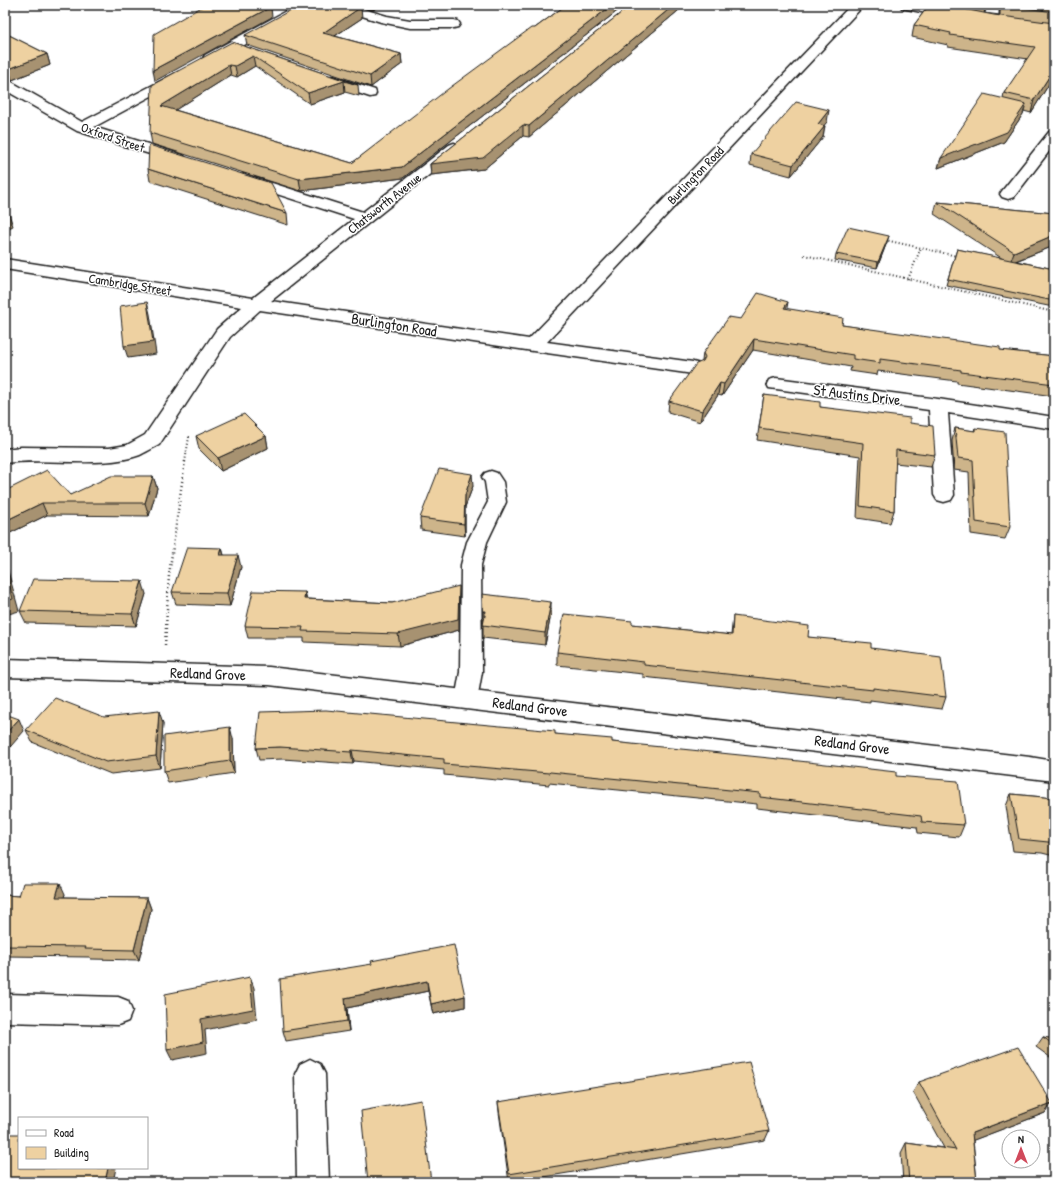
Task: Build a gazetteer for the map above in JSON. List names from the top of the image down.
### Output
{
  "streets": {
    "street": [
      "Oxford Street",
      "Burlington Road",
      "Chatsworth Avenue",
      "Cambridge Street",
      "St Austins Drive",
      "Redland Grove"
    ]
  },
  "crossings": [
    ["Burlington Road", "Chatsworth Avenue"],
    ["Burlington Road", "Cambridge Street"],
    ["Chatsworth Avenue", "Cambridge Street"]
  ],
  "legend": ["Road", "Building"],
  "north": "top"
}
